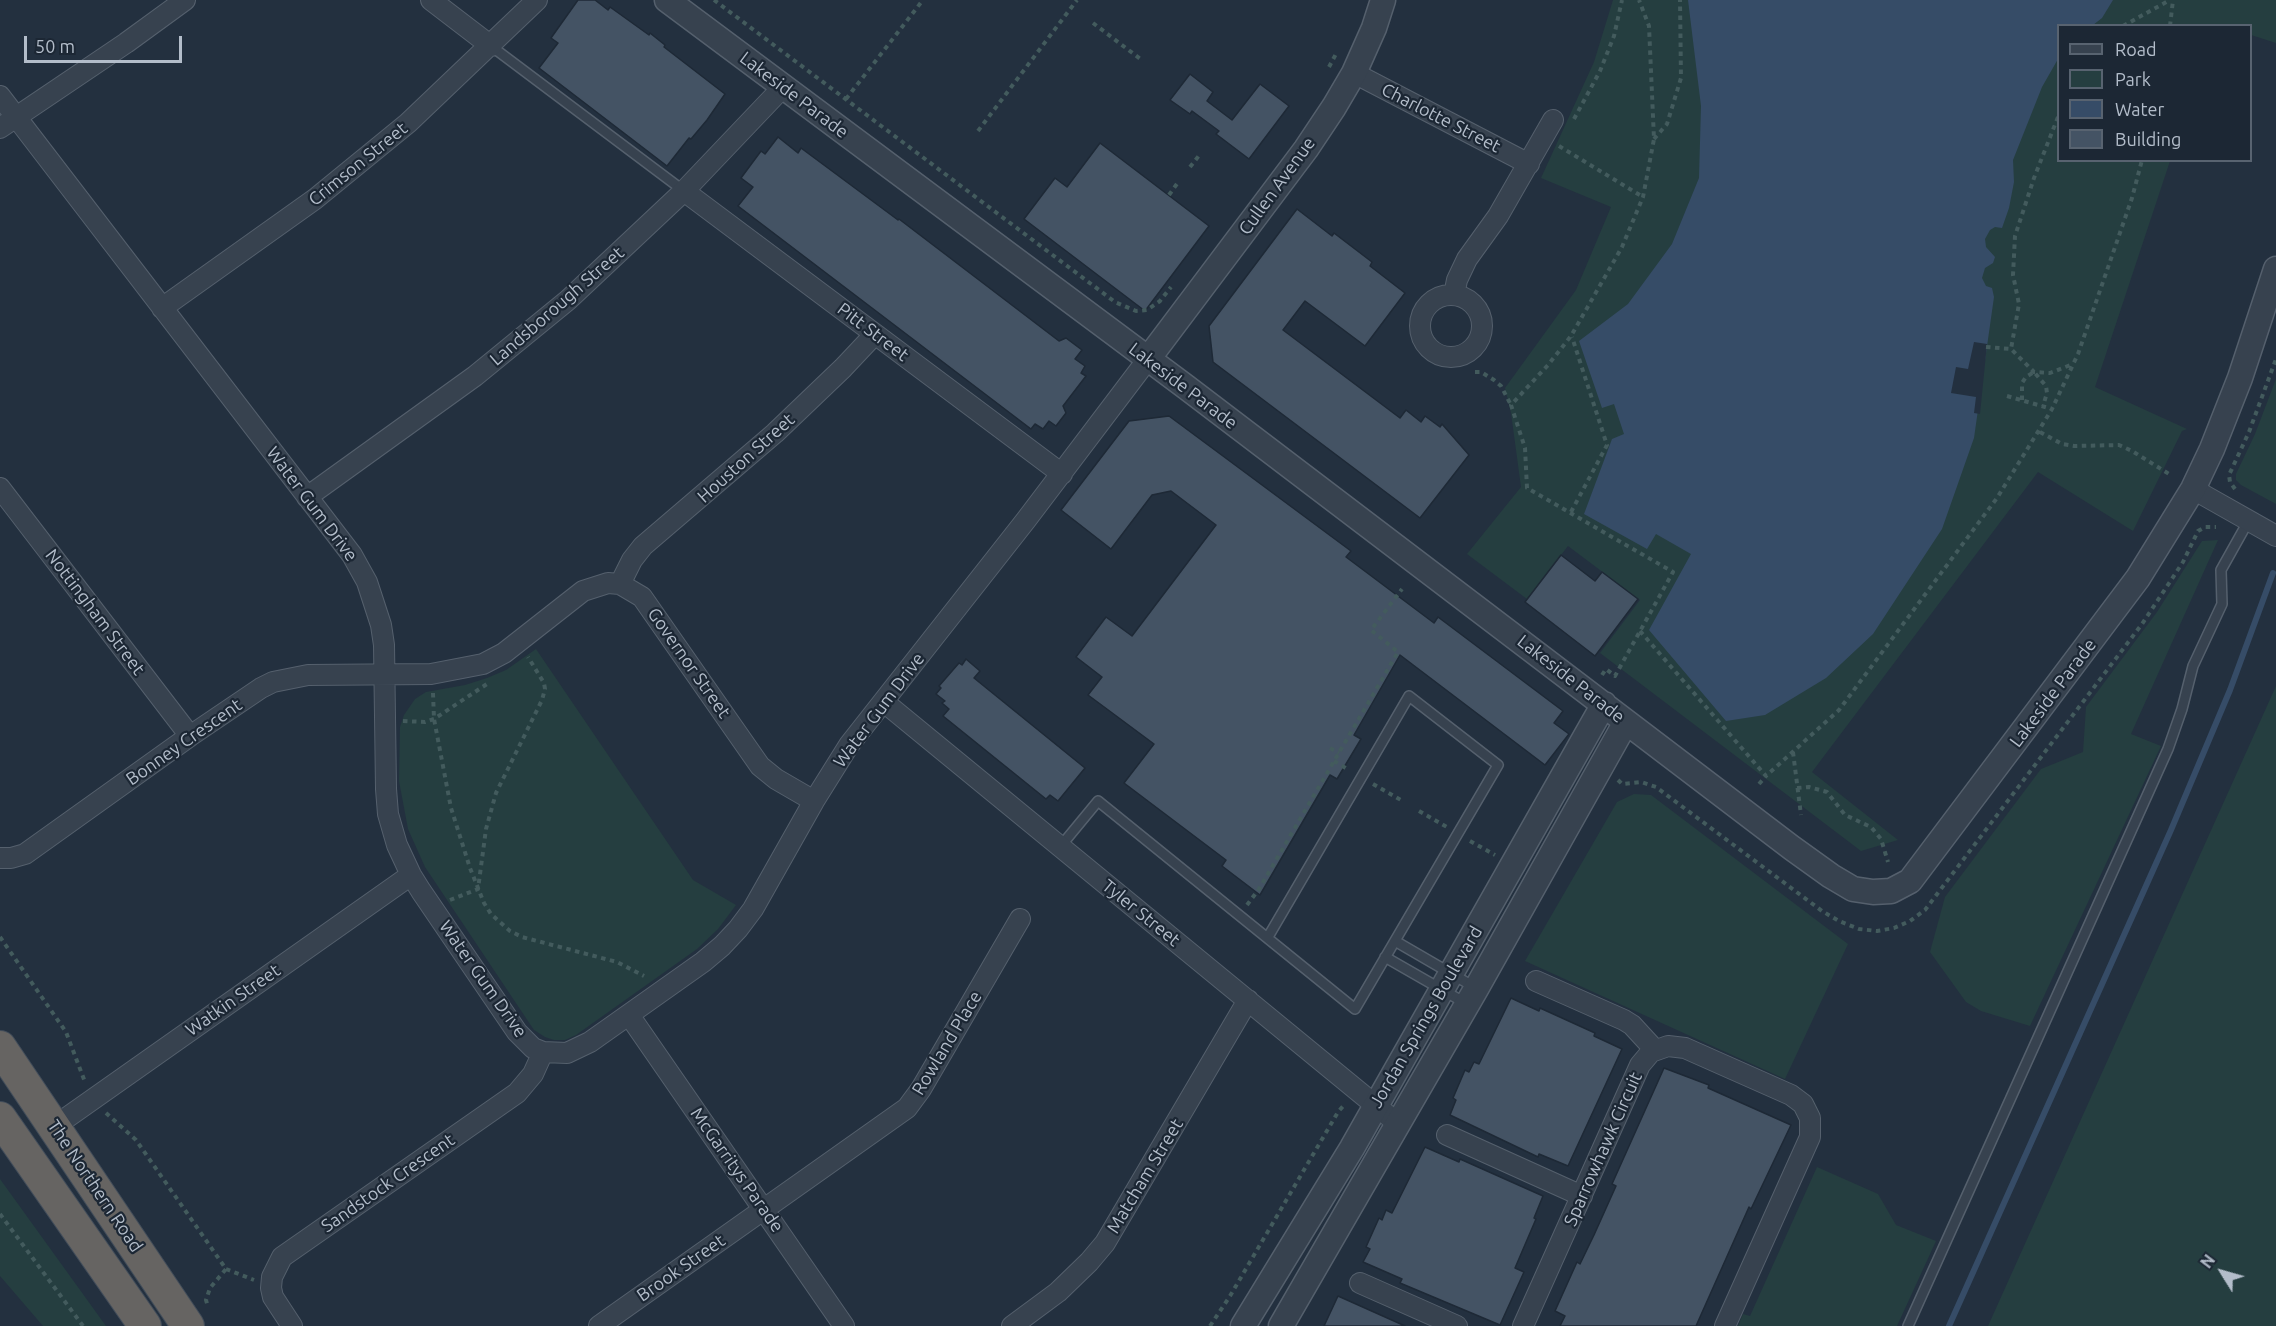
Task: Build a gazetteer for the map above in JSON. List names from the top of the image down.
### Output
{
  "streets": {
    "highway": ["The Northern Road"],
    "street": [
      "Lakeside Parade",
      "Charlotte Street",
      "Crimson Street",
      "Cullen Avenue",
      "Landsborough Street",
      "Pitt Street",
      "Houston Street",
      "Water Gum Drive",
      "Nottingham Street",
      "Governor Street",
      "Bonney Crescent",
      "Tyler Street",
      "Watkin Street",
      "Jordan Springs Boulevard",
      "Rowland Place",
      "Sparrowhawk Circuit",
      "McGarritys Parade",
      "Matcham Street",
      "Sandstock Crescent",
      "Brook Street"
    ]
  },
  "crossings": [
    ["Lakeside Parade", "Cullen Avenue"],
    ["Lakeside Parade", "Landsborough Street"],
    ["Lakeside Parade", "Water Gum Drive"],
    ["Lakeside Parade", "Jordan Springs Boulevard"],
    ["Charlotte Street", "Cullen Avenue"],
    ["Crimson Street", "Water Gum Drive"],
    ["Cullen Avenue", "Water Gum Drive"],
    ["Landsborough Street", "Pitt Street"],
    ["Landsborough Street", "Water Gum Drive"],
    ["Pitt Street", "Houston Street"],
    ["Pitt Street", "Water Gum Drive"],
    ["Houston Street", "Governor Street"],
    ["Water Gum Drive", "Governor Street"],
    ["Water Gum Drive", "Bonney Crescent"],
    ["Water Gum Drive", "Tyler Street"],
    ["Water Gum Drive", "Watkin Street"],
    ["Water Gum Drive", "McGarritys Parade"],
    ["Water Gum Drive", "Sandstock Crescent"],
    ["Nottingham Street", "Bonney Crescent"],
    ["Tyler Street", "Jordan Springs Boulevard"],
    ["Tyler Street", "Matcham Street"],
    ["Watkin Street", "The Northern Road"],
    ["Rowland Place", "McGarritys Parade"],
    ["Rowland Place", "Brook Street"],
    ["McGarritys Parade", "Brook Street"]
  ],
  "legend": [
    "Road",
    "Park",
    "Water",
    "Building"
  ],
  "scale_bar": "50 m",
  "north": "top left"
}
